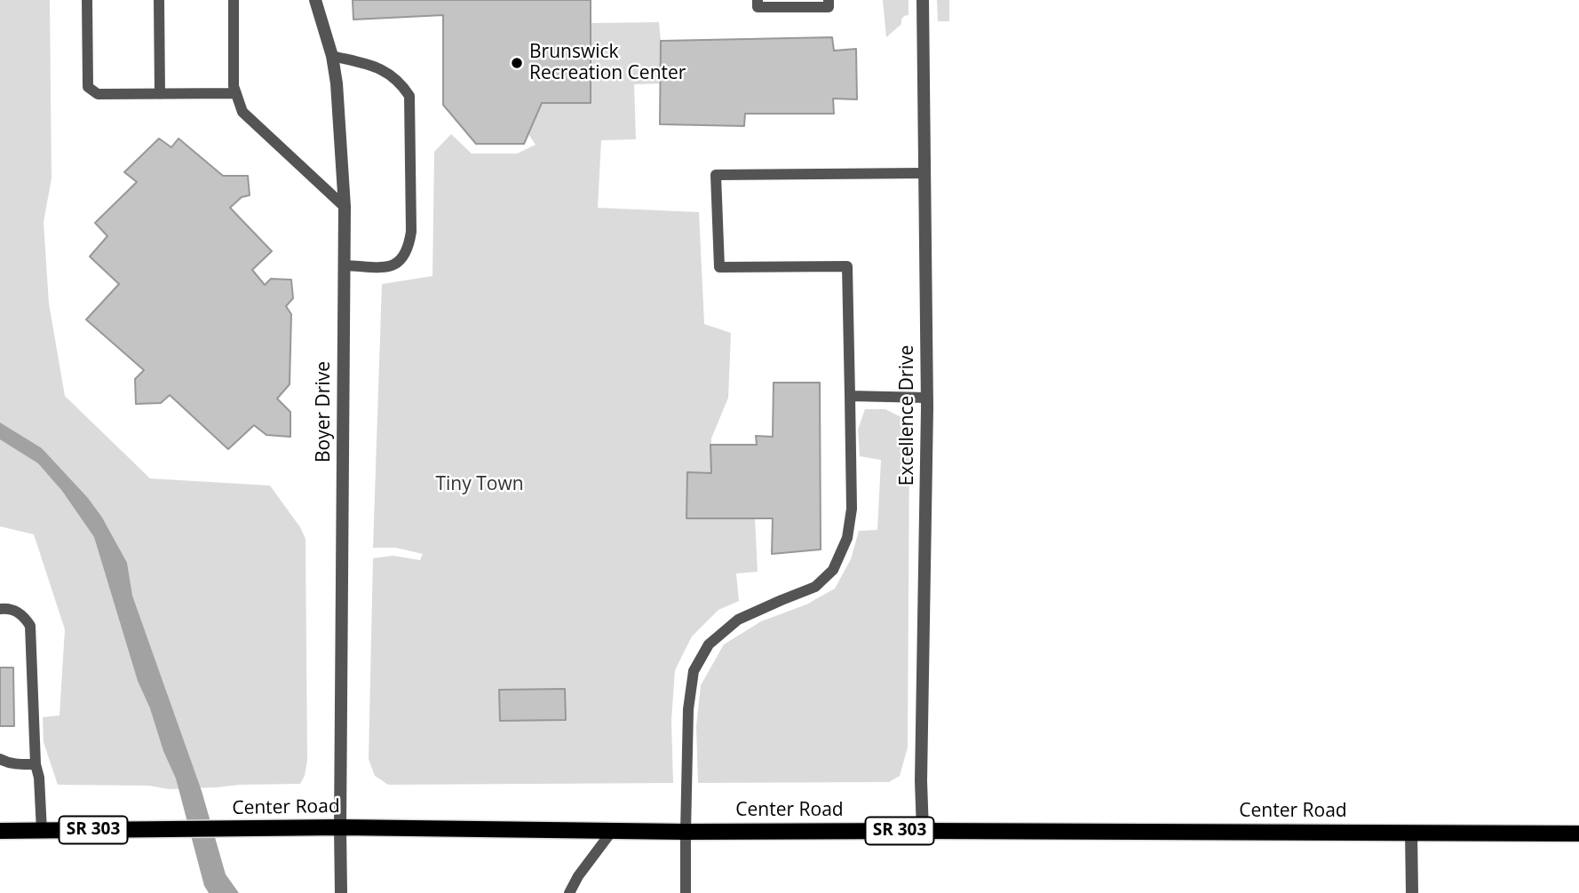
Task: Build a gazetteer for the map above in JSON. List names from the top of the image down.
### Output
{
  "streets": {
    "main road": ["Center Road", "SR 303"],
    "street": ["Boyer Drive", "Excellence Drive"]
  },
  "crossings": [
    ["Boyer Drive", "Center Road"],
    ["Excellence Drive", "Center Road"]
  ],
  "parks": ["Tiny Town"],
  "places": ["Brunswick Recreation Center"]
}
